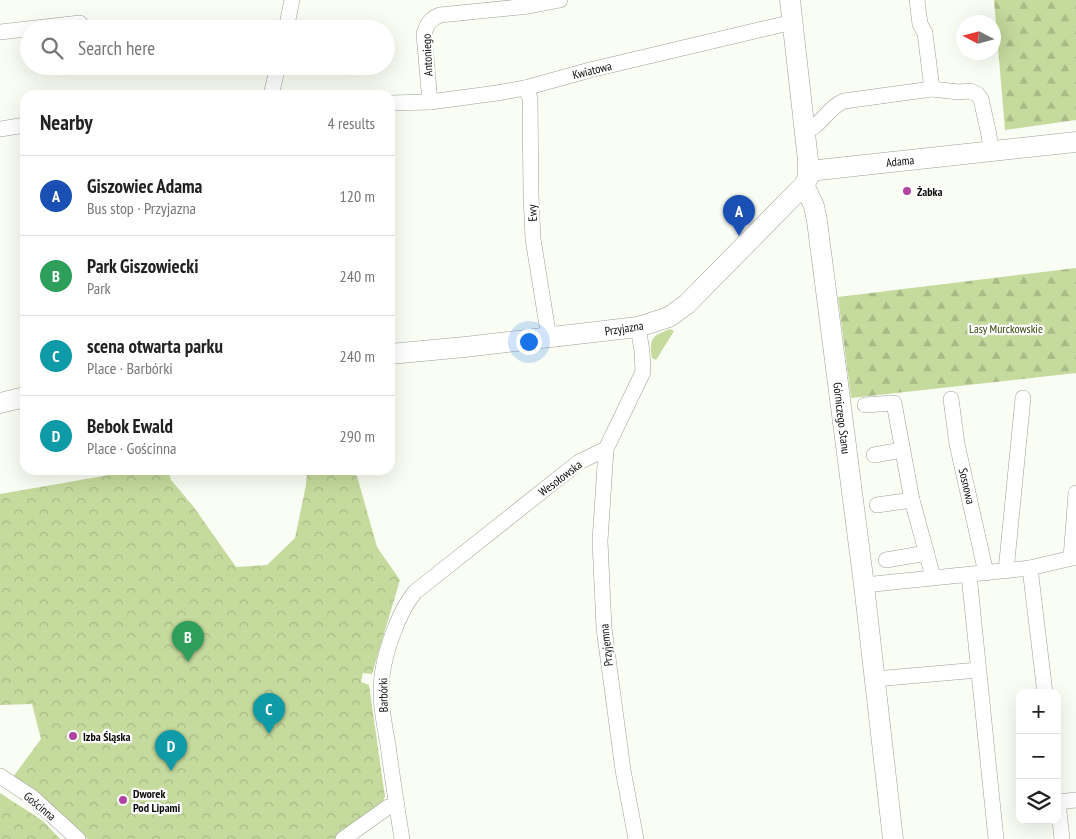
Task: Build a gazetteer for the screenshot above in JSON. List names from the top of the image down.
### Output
{
  "streets": {
    "street": [
      "Antoniego",
      "Kwiatowa",
      "Adama",
      "Ewy",
      "Przyjazna",
      "Górniczego Stanu",
      "Wesołowska",
      "Sosnowa",
      "Przyjemna",
      "Barbórki",
      "Gościnna"
    ]
  },
  "crossings": [
    ["Antoniego", "Kwiatowa"],
    ["Kwiatowa", "Ewy"],
    ["Kwiatowa", "Górniczego Stanu"],
    ["Adama", "Przyjazna"],
    ["Adama", "Górniczego Stanu"],
    ["Ewy", "Przyjazna"],
    ["Przyjazna", "Górniczego Stanu"],
    ["Wesołowska", "Przyjemna"],
    ["Wesołowska", "Barbórki"]
  ],
  "parks": ["Lasy Murckowskie"],
  "places": ["Żabka", "Izba Śląska", "Dworek Pod Lipami"],
  "north": "left",
  "page": {
    "search": "Search here",
    "heading": ["Nearby", "4 results"],
    "list": [
      {
        "mark": "A",
        "name": "Giszowiec Adama",
        "note": "Bus stop · Przyjazna",
        "value": "120 m"
      },
      {
        "mark": "B",
        "name": "Park Giszowiecki",
        "note": "Park",
        "value": "240 m"
      },
      {
        "mark": "C",
        "name": "scena otwarta parku",
        "note": "Place · Barbórki",
        "value": "240 m"
      },
      {
        "mark": "D",
        "name": "Bebok Ewald",
        "note": "Place · Gościnna",
        "value": "290 m"
      }
    ],
    "pins": [
      "A",
      "B",
      "C",
      "D"
    ],
    "map_buttons": ["+", "−"]
  }
}
